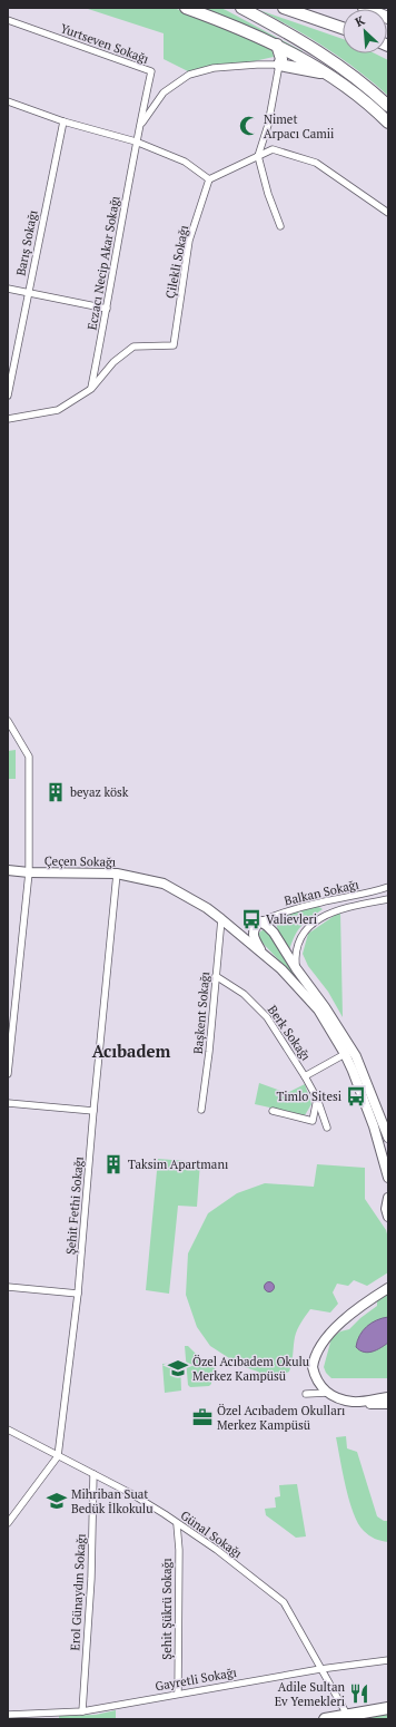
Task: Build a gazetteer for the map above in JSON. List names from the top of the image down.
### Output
{
  "streets": {
    "main road": ["Çeçen Sokağı"],
    "street": [
      "Yurtseven Sokağı",
      "Barış Sokağı",
      "Çilekli Sokağı",
      "Eczacı Necip Akar Sokağı",
      "Balkan Sokağı",
      "Başkent Sokağı",
      "Berk Sokağı",
      "Şehit Fethi Sokağı",
      "Günal Sokağı",
      "Erol Günaydın Sokağı",
      "Şehit Şükrü Sokağı",
      "Gayretli Sokağı"
    ]
  },
  "crossings": [
    ["Yurtseven Sokağı", "Eczacı Necip Akar Sokağı"],
    ["Çilekli Sokağı", "Eczacı Necip Akar Sokağı"],
    ["Çeçen Sokağı", "Balkan Sokağı"],
    ["Çeçen Sokağı", "Başkent Sokağı"],
    ["Çeçen Sokağı", "Berk Sokağı"],
    ["Çeçen Sokağı", "Şehit Fethi Sokağı"],
    ["Başkent Sokağı", "Berk Sokağı"],
    ["Şehit Fethi Sokağı", "Günal Sokağı"],
    ["Günal Sokağı", "Erol Günaydın Sokağı"],
    ["Günal Sokağı", "Şehit Şükrü Sokağı"],
    ["Günal Sokağı", "Gayretli Sokağı"],
    ["Erol Günaydın Sokağı", "Gayretli Sokağı"],
    ["Şehit Şükrü Sokağı", "Gayretli Sokağı"]
  ],
  "districts": ["Acıbadem"],
  "places": {
    "mosque": ["Nimet Arpacı Camii"],
    "building": ["beyaz kösk", "Taksim Apartmanı"],
    "bus stop": ["Valievleri", "Timlo Sitesi"],
    "school or university": ["Özel Acıbadem Okulu Merkez Kampüsü", "Mihriban Suat Bedük İlkokulu"],
    "office": ["Özel Acıbadem Okulları Merkez Kampüsü"],
    "restaurant": ["Adile Sultan Ev Yemekleri"]
  },
  "north": "top left"
}
